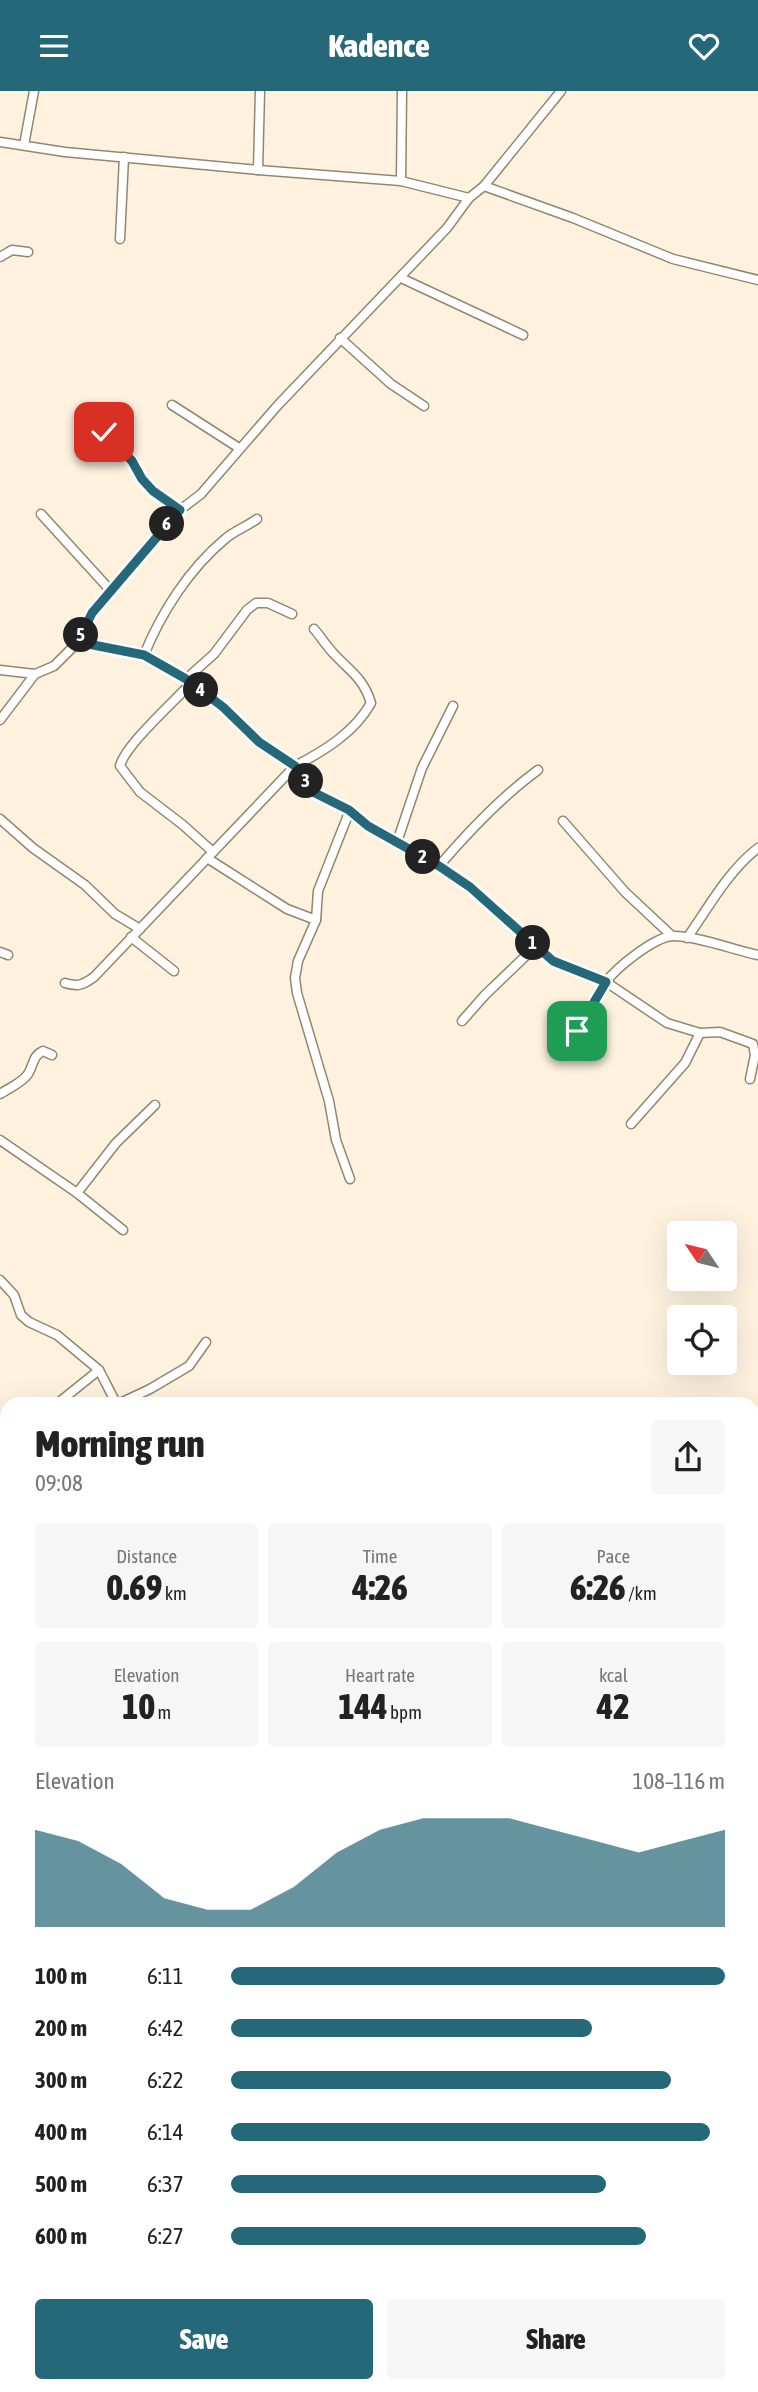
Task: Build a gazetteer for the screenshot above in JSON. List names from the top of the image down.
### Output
{
  "north": "top left",
  "page": {
    "header": "Kadence",
    "pins": [
      "6",
      "5",
      "4",
      "3",
      "2",
      "1"
    ],
    "heading": ["Morning run", "09:08"],
    "stats": [
      ["Distance", "0.69 km"],
      ["Time", "4:26"],
      ["Pace", "6:26 /km"],
      ["Elevation", "10 m"],
      ["Heart rate", "144 bpm"],
      ["kcal", "42"]
    ],
    "chart": ["Elevation", "108–116 m"],
    "list": [
      {
        "name": "100 m",
        "note": "6:11"
      },
      {
        "name": "200 m",
        "note": "6:42"
      },
      {
        "name": "300 m",
        "note": "6:22"
      },
      {
        "name": "400 m",
        "note": "6:14"
      },
      {
        "name": "500 m",
        "note": "6:37"
      },
      {
        "name": "600 m",
        "note": "6:27"
      }
    ],
    "buttons": ["Save", "Share"]
  }
}
